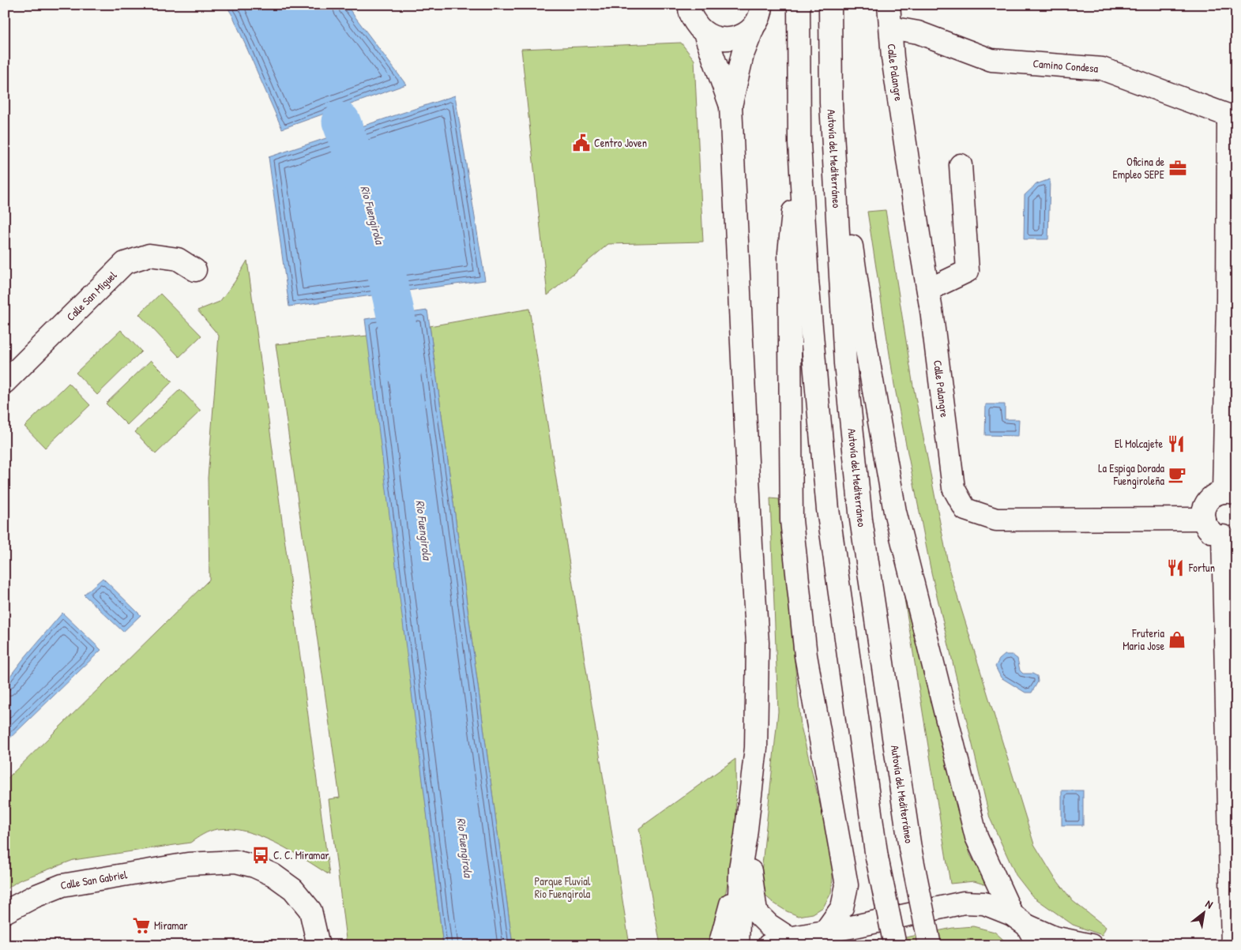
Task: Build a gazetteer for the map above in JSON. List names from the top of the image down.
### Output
{
  "streets": {
    "main road": [
      "Camino Condesa",
      "Calle Palangre",
      "Autovía del Mediterráneo",
      "Calle San Miguel",
      "Calle San Gabriel"
    ]
  },
  "crossings": [
    ["Camino Condesa", "Calle Palangre"]
  ],
  "water": ["Rio Fuengirola"],
  "parks": ["Parque Fluvial Rio Fuengirola"],
  "places": {
    "public building": ["Centro Joven"],
    "office": ["Oficina de Empleo SEPE"],
    "restaurant": ["El Molcajete", "Fortun"],
    "cafe": ["La Espiga Dorada Fuengiroleña"],
    "shop": ["Fruteria Maria Jose"],
    "bus stop": ["C. C. Miramar"],
    "supermarket": ["Miramar"]
  },
  "north": "top right"
}
